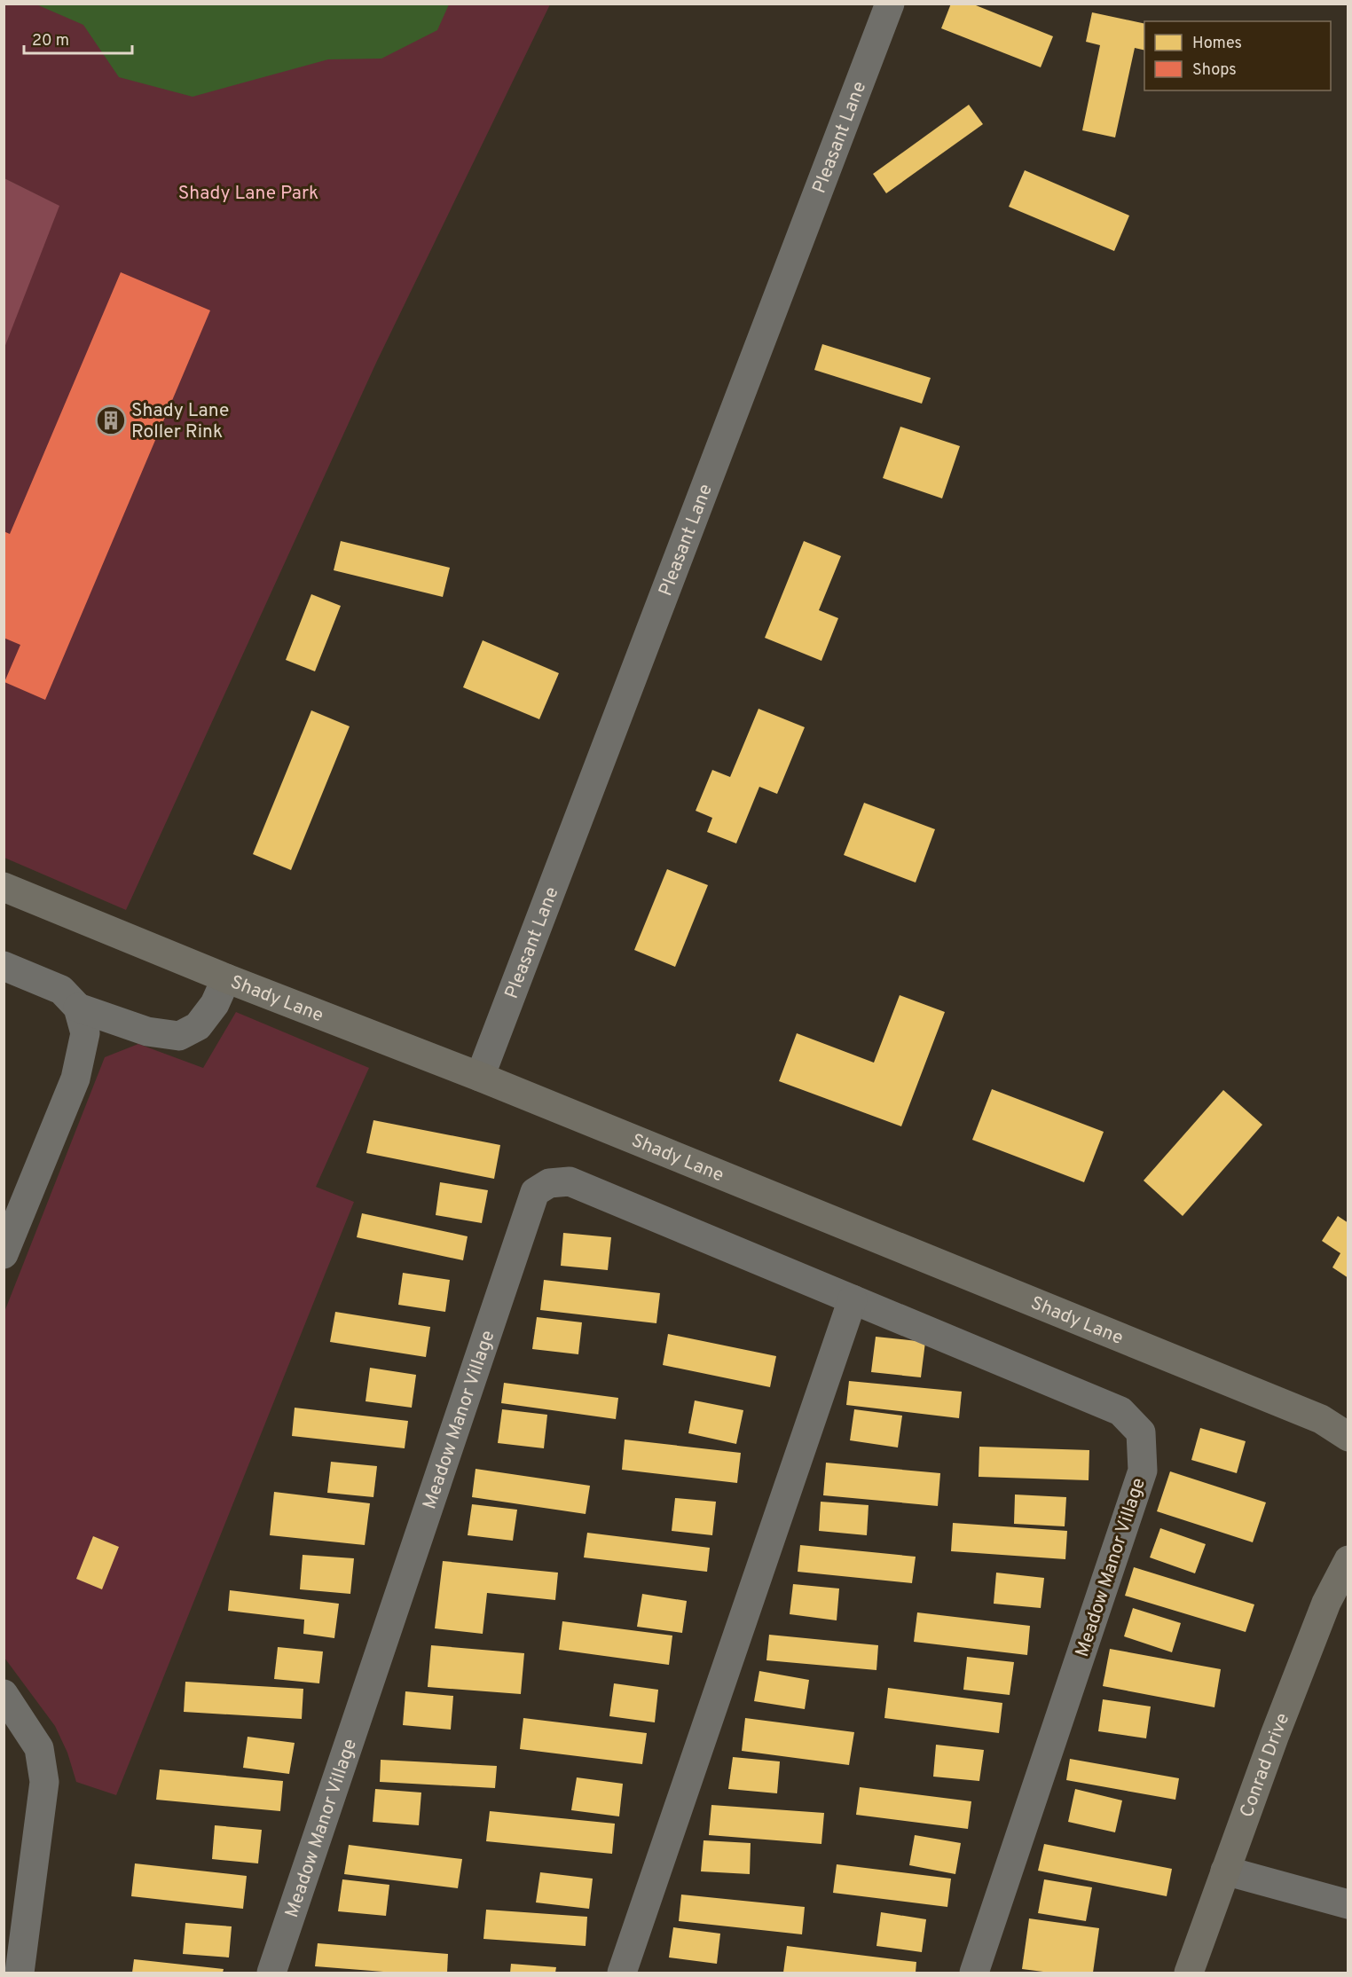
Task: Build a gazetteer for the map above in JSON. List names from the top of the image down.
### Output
{
  "streets": {
    "main road": ["Shady Lane", "Conrad Drive"],
    "street": ["Pleasant Lane", "Meadow Manor Village"]
  },
  "crossings": [
    ["Pleasant Lane", "Shady Lane"]
  ],
  "parks": ["Shady Lane Park"],
  "places": {
    "building": ["Shady Lane Roller Rink"]
  },
  "legend": ["Homes", "Shops"],
  "scale_bar": "20 m"
}
